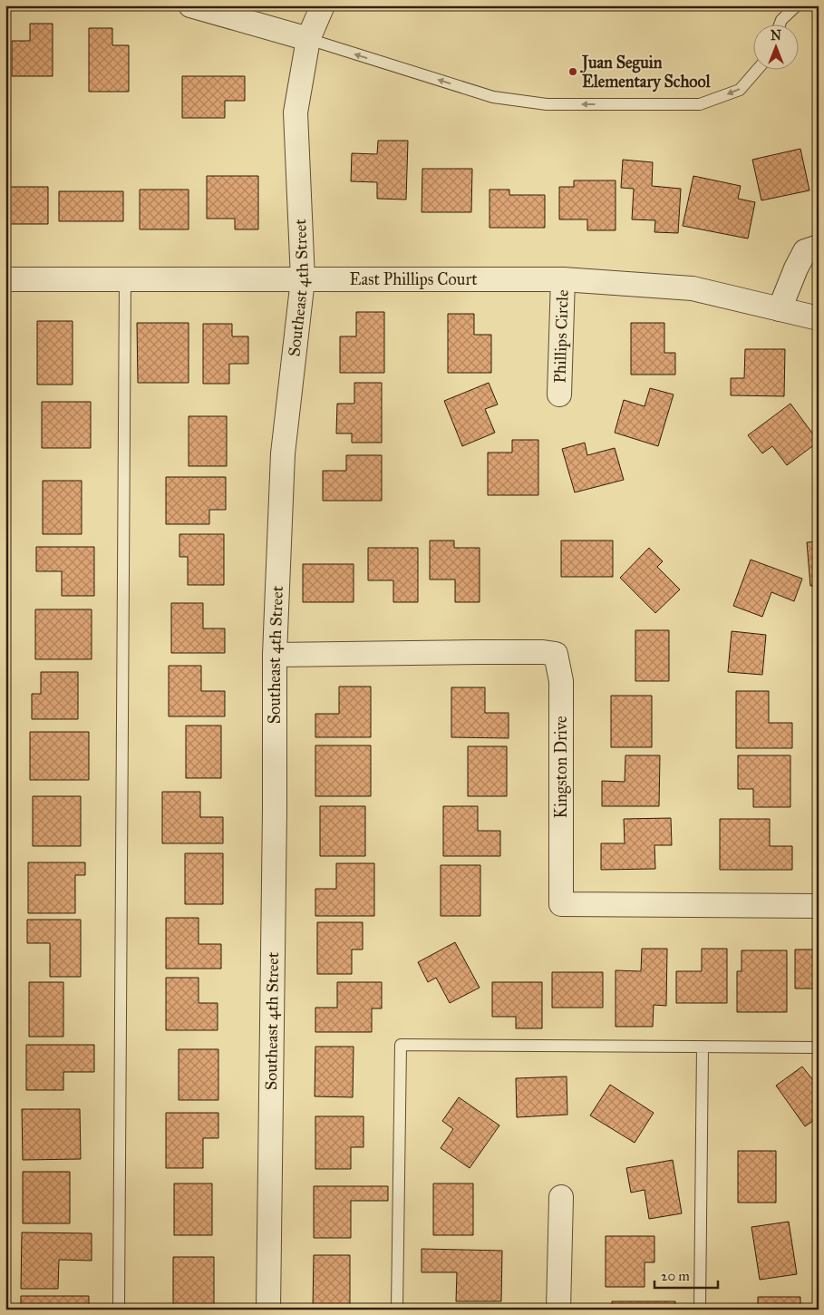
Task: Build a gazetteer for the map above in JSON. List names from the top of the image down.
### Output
{
  "streets": {
    "street": [
      "East Phillips Court",
      "Southeast 4th Street",
      "Phillips Circle",
      "Kingston Drive"
    ]
  },
  "crossings": [
    ["East Phillips Court", "Southeast 4th Street"],
    ["East Phillips Court", "Phillips Circle"],
    ["Southeast 4th Street", "Kingston Drive"]
  ],
  "places": ["Juan Seguin Elementary School"],
  "scale_bar": "20 m",
  "north": "top"
}
